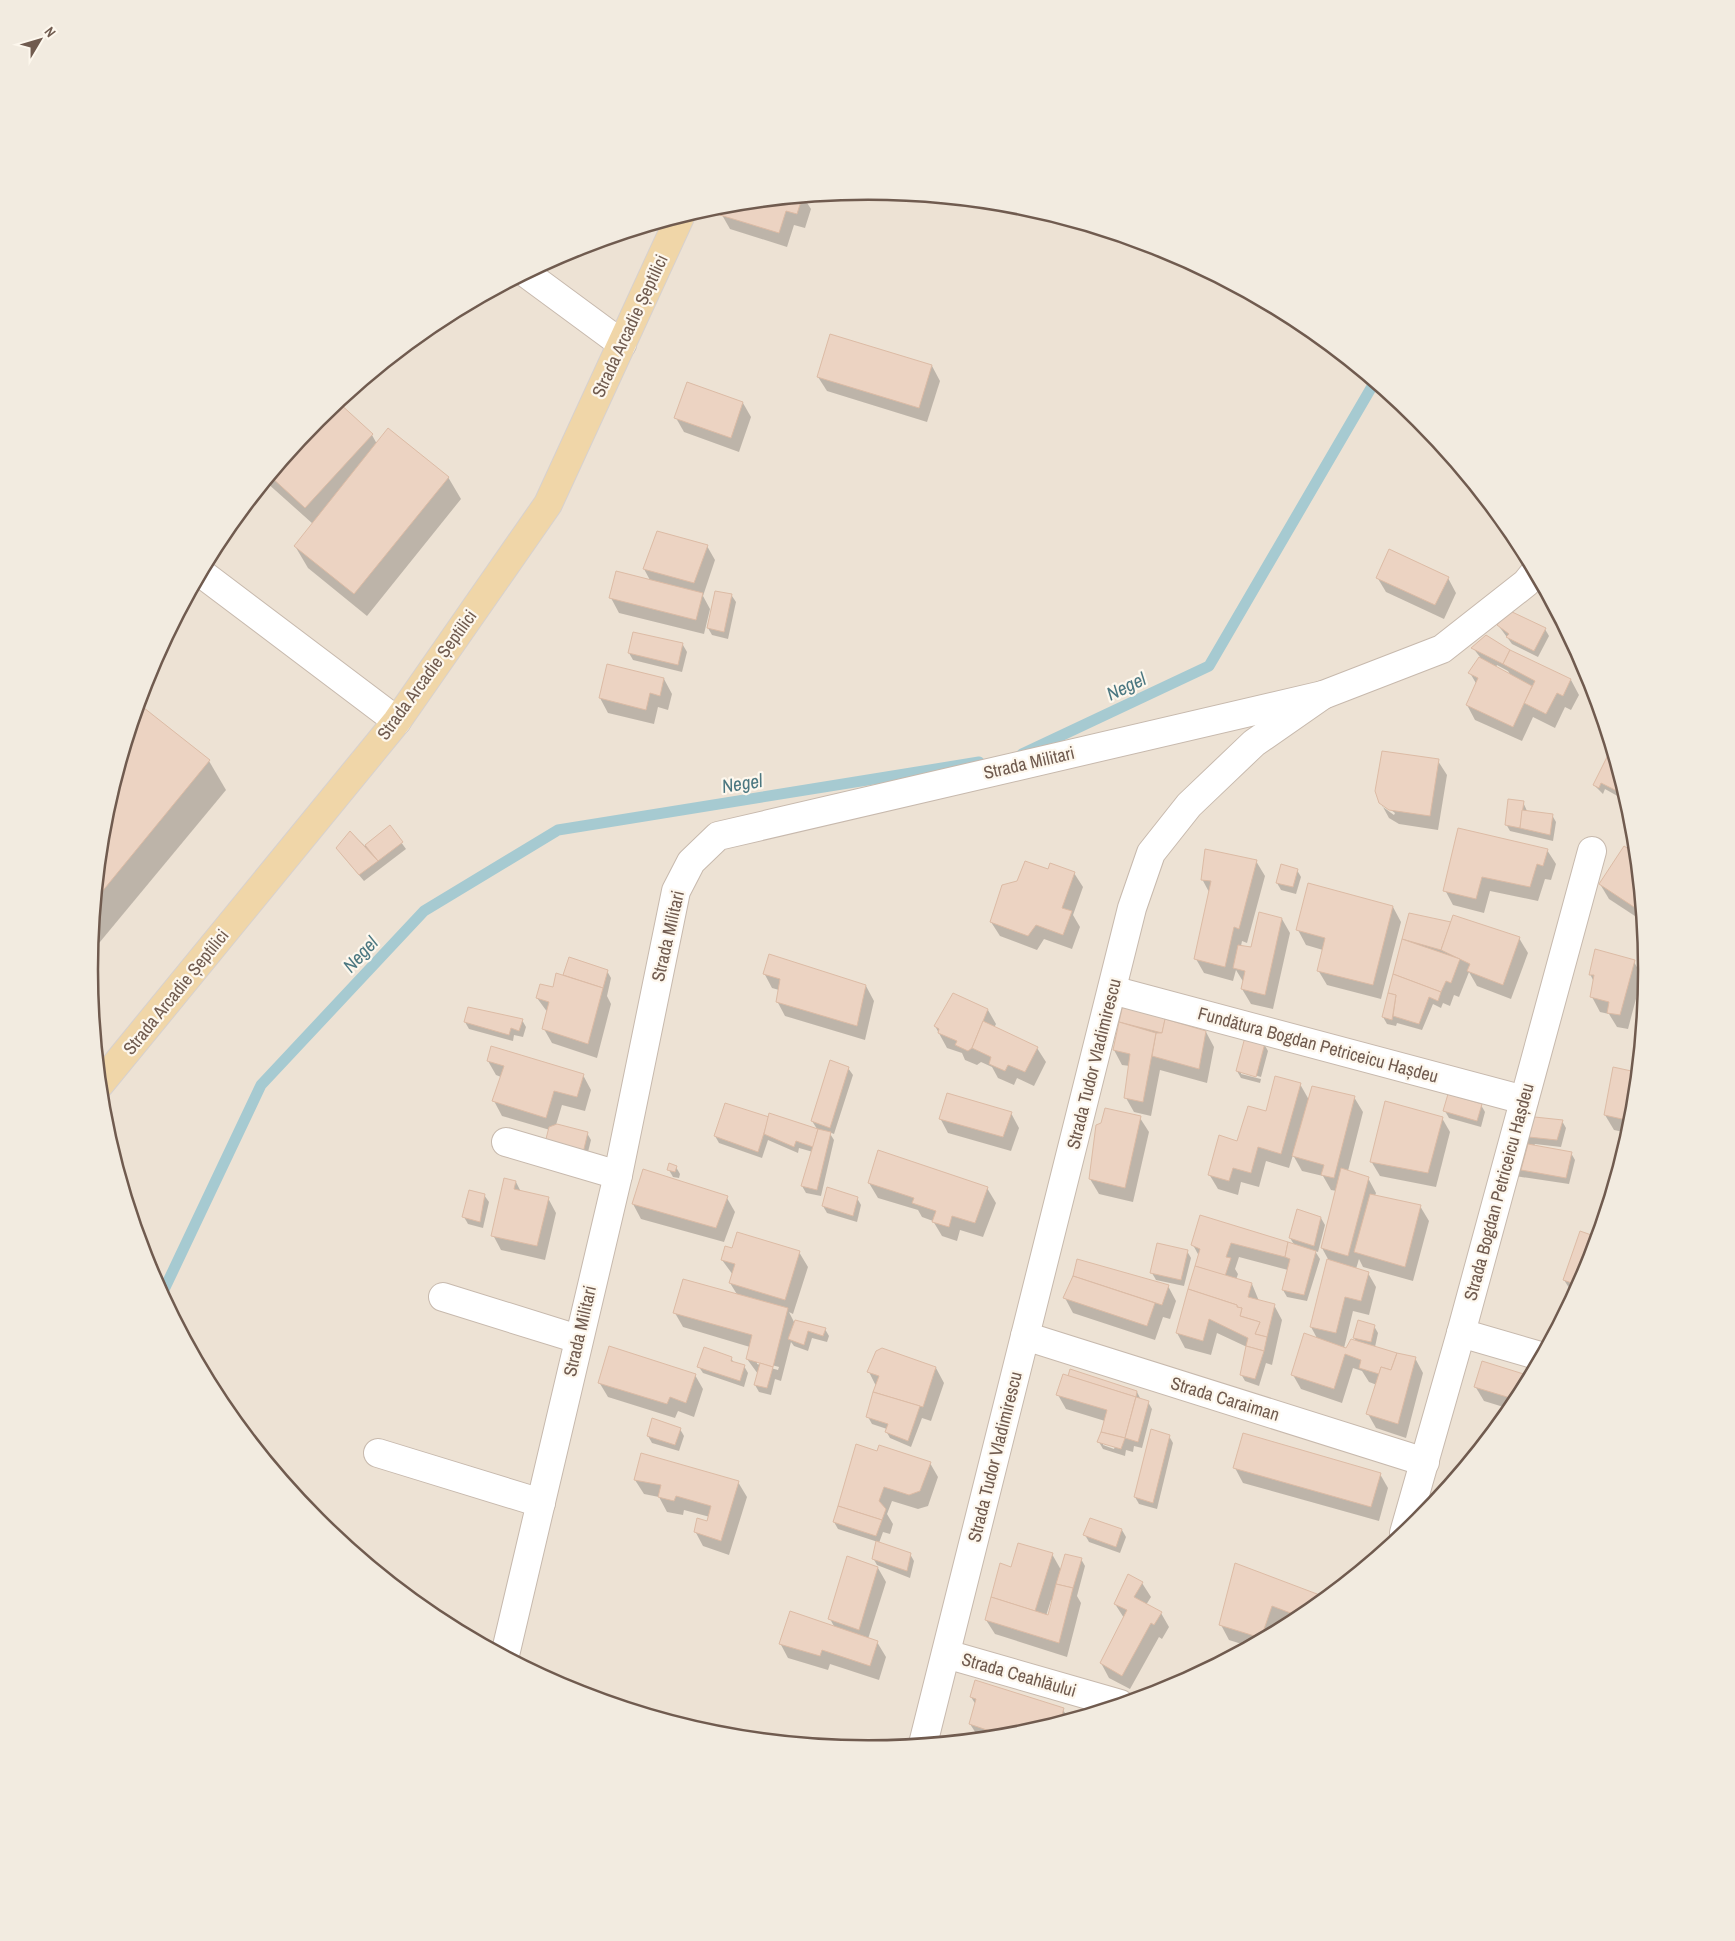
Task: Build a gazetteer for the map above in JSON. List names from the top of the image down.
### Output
{
  "streets": {
    "main road": ["Strada Arcadie Șeptilici"],
    "street": [
      "Strada Militari",
      "Fundătura Bogdan Petriceicu Hașdeu",
      "Strada Tudor Vladimirescu",
      "Strada Bogdan Petriceicu Hașdeu",
      "Strada Caraiman",
      "Strada Ceahlăului"
    ]
  },
  "crossings": [
    ["Strada Militari", "Strada Tudor Vladimirescu"],
    ["Fundătura Bogdan Petriceicu Hașdeu", "Strada Tudor Vladimirescu"],
    ["Fundătura Bogdan Petriceicu Hașdeu", "Strada Bogdan Petriceicu Hașdeu"],
    ["Strada Tudor Vladimirescu", "Strada Caraiman"],
    ["Strada Tudor Vladimirescu", "Strada Ceahlăului"],
    ["Strada Bogdan Petriceicu Hașdeu", "Strada Caraiman"]
  ],
  "water": ["Negel"],
  "north": "top right"
}
